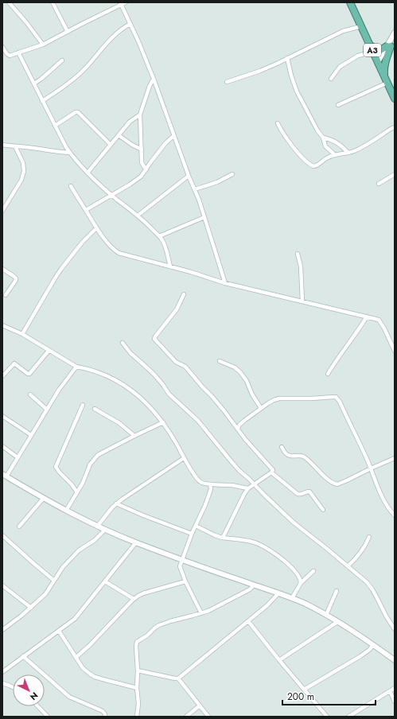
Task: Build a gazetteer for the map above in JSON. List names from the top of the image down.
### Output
{
  "streets": {
    "highway": ["A3"]
  },
  "scale_bar": "200 m",
  "north": "bottom right"
}
